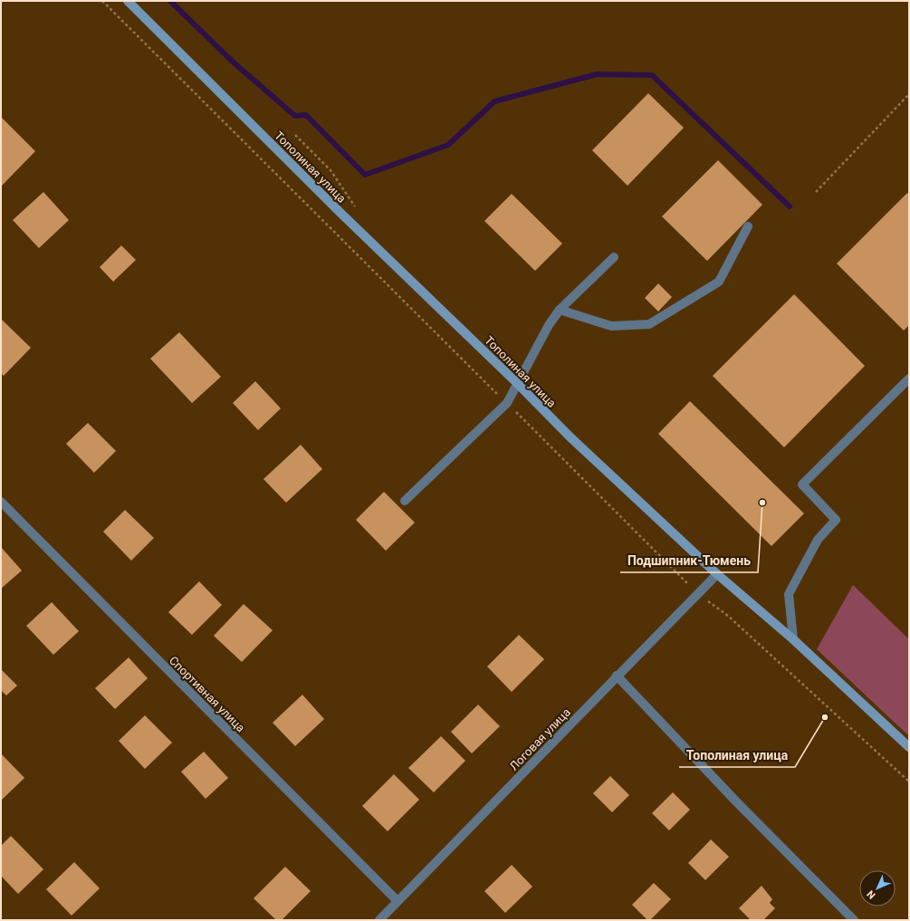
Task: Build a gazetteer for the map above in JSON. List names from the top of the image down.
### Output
{
  "streets": {
    "main road": ["Тополиная улица"],
    "street": ["Спортивная улица", "Логовая улица"]
  },
  "crossings": [
    ["Тополиная улица", "Логовая улица"],
    ["Спортивная улица", "Логовая улица"]
  ],
  "places": ["Подшипник-Тюмень", "Тополиная улица"],
  "north": "bottom left"
}
